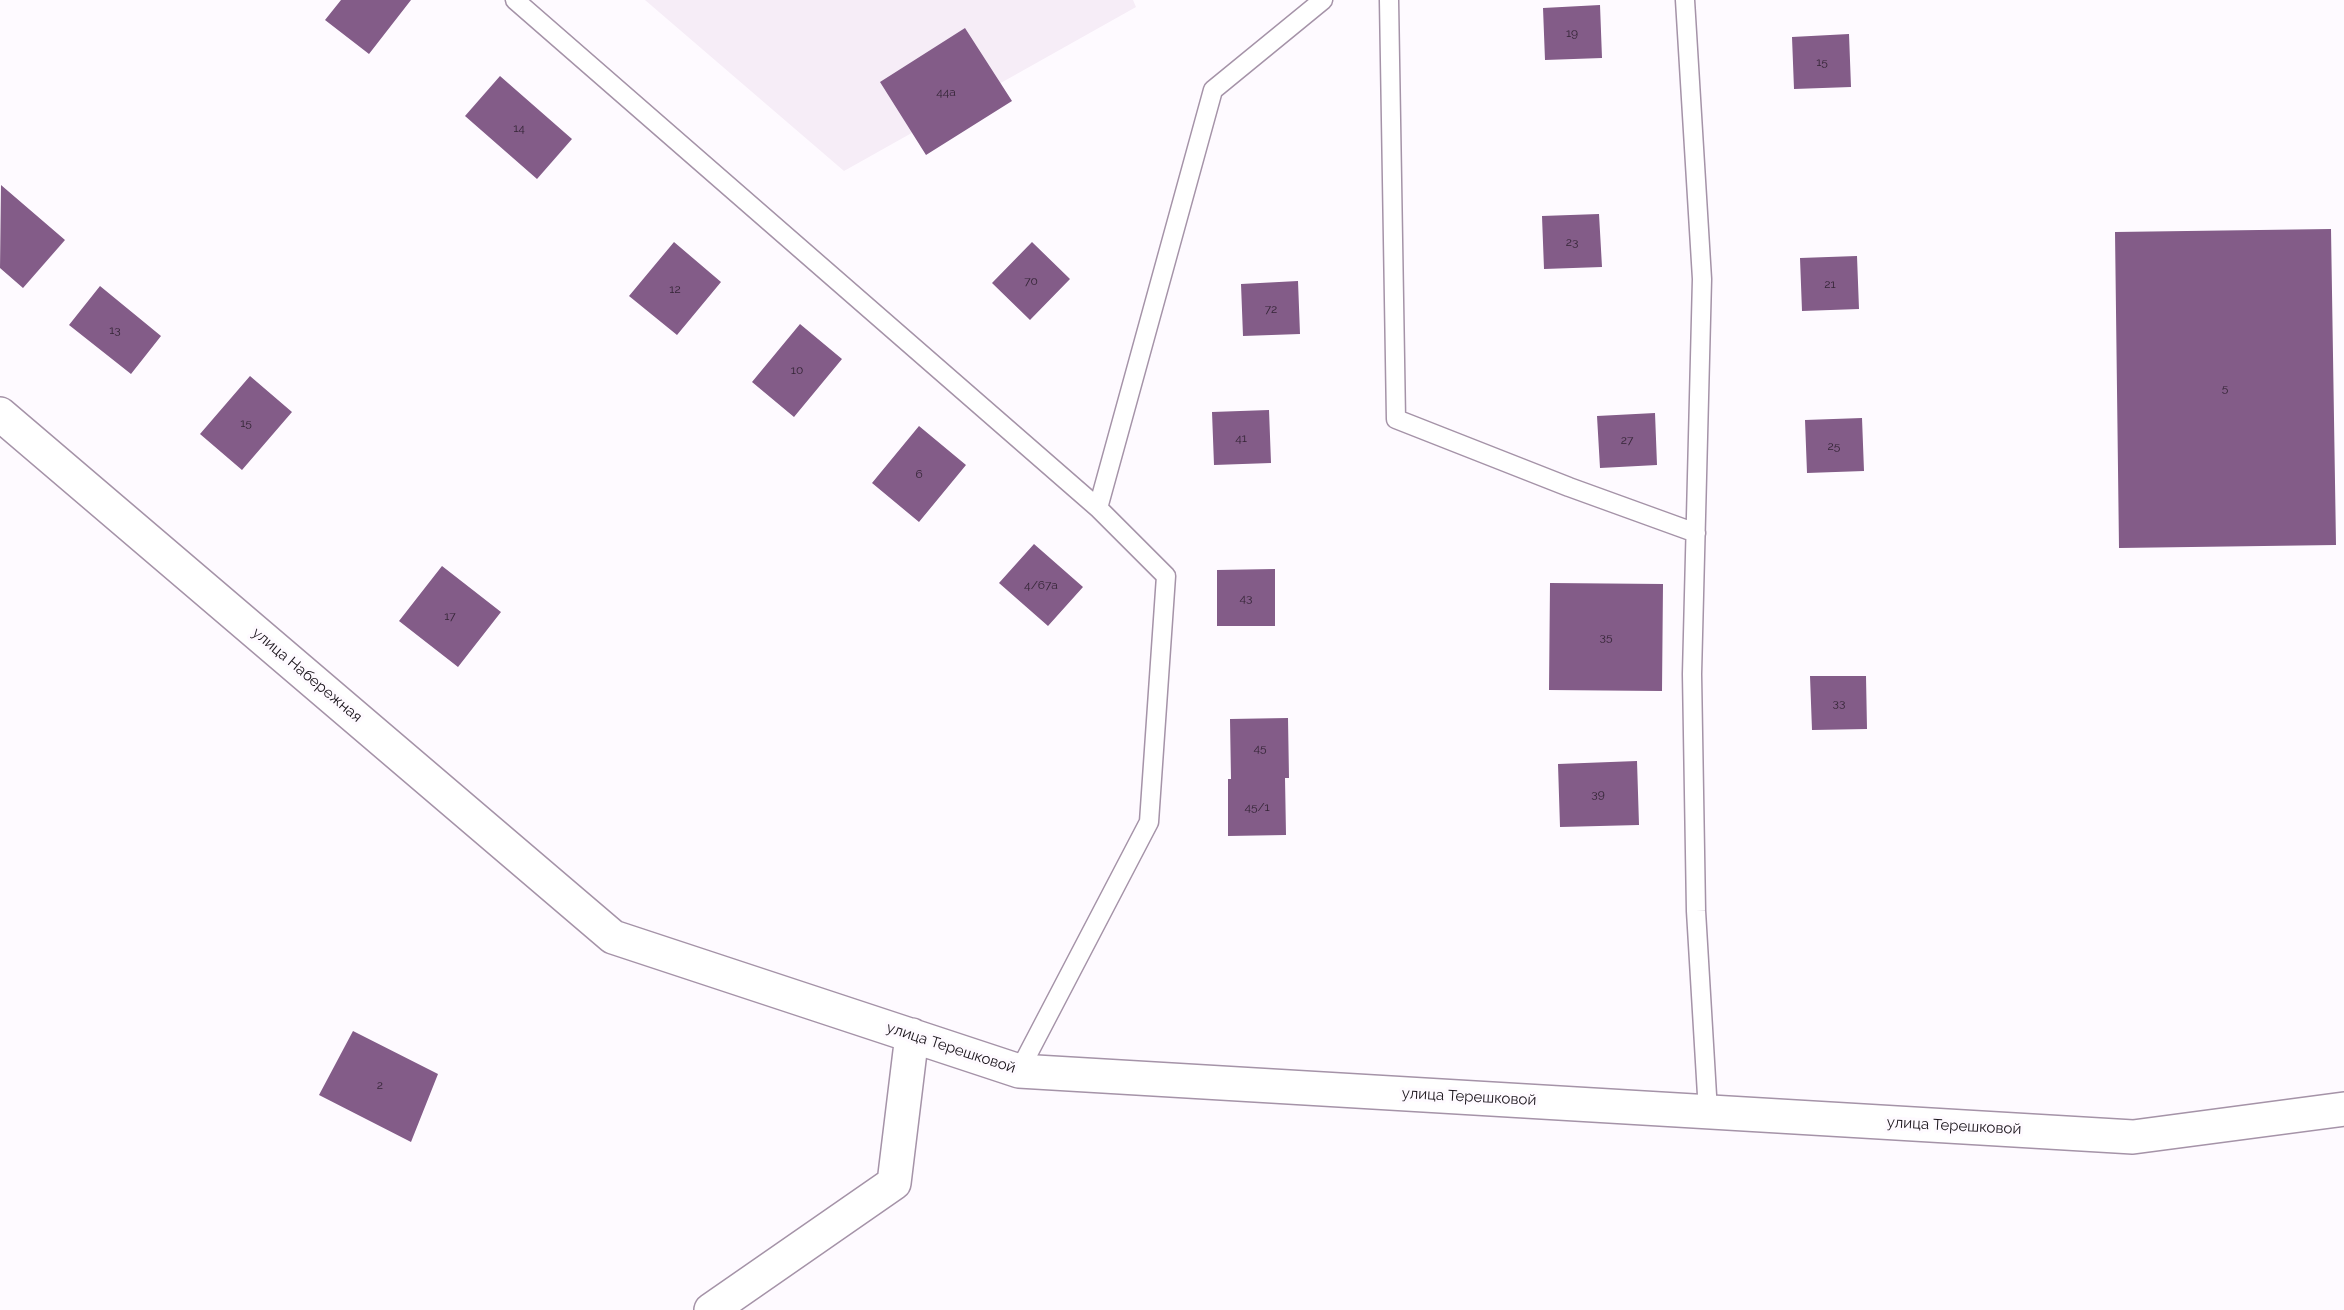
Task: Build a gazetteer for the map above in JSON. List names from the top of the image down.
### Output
{
  "streets": {
    "street": ["улица Набережная", "улица Терешковой"]
  },
  "crossings": [
    ["улица Набережная", "улица Терешковой"]
  ],
  "house_numbers": [
    "19",
    "15",
    "44а",
    "14",
    "23",
    "70",
    "21",
    "12",
    "72",
    "13",
    "10",
    "5",
    "15",
    "41",
    "27",
    "25",
    "6",
    "4/67а",
    "43",
    "17",
    "35",
    "33",
    "45",
    "39",
    "45/1",
    "2"
  ]
}
